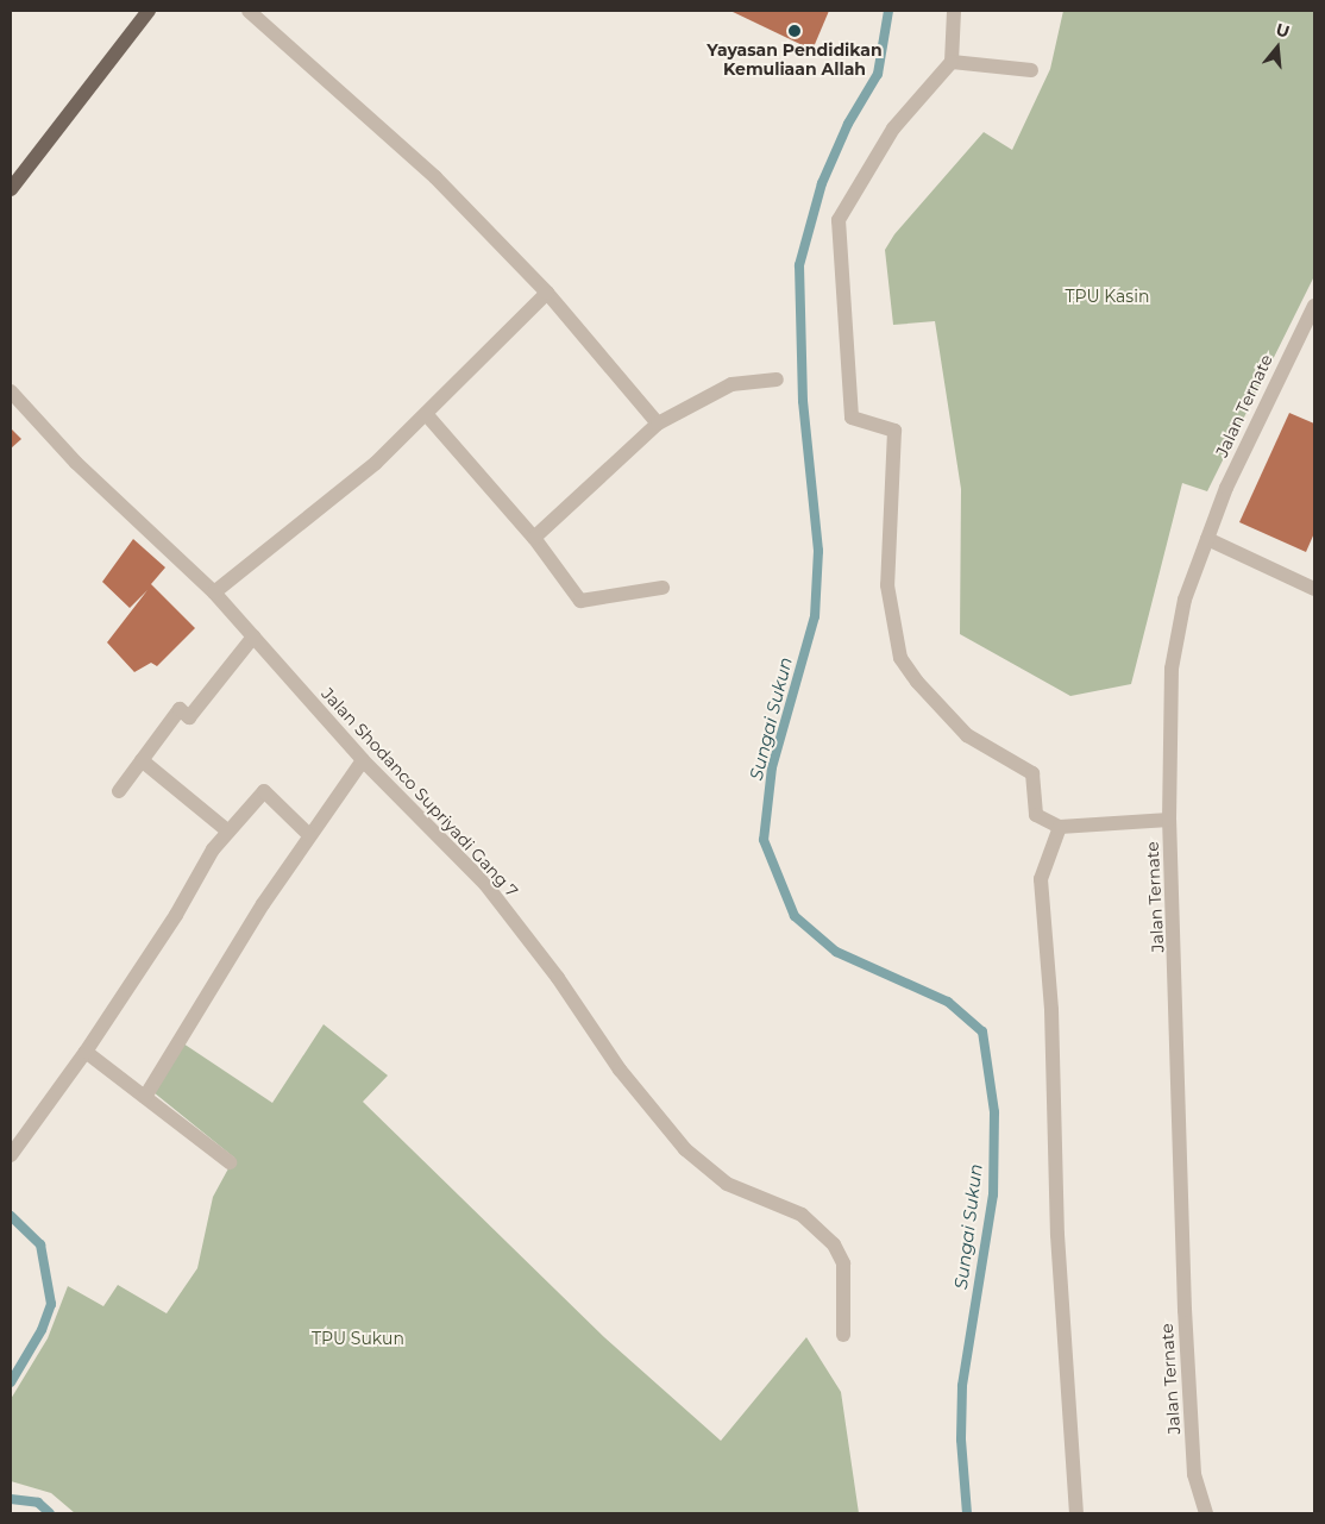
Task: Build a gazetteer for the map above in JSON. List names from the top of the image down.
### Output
{
  "streets": {
    "street": ["Jalan Ternate", "Jalan Shodanco Supriyadi Gang 7"]
  },
  "water": ["Sungai Sukun"],
  "parks": ["TPU Kasin", "TPU Sukun"],
  "places": ["Yayasan Pendidikan Kemuliaan Allah"],
  "north": "top"
}
